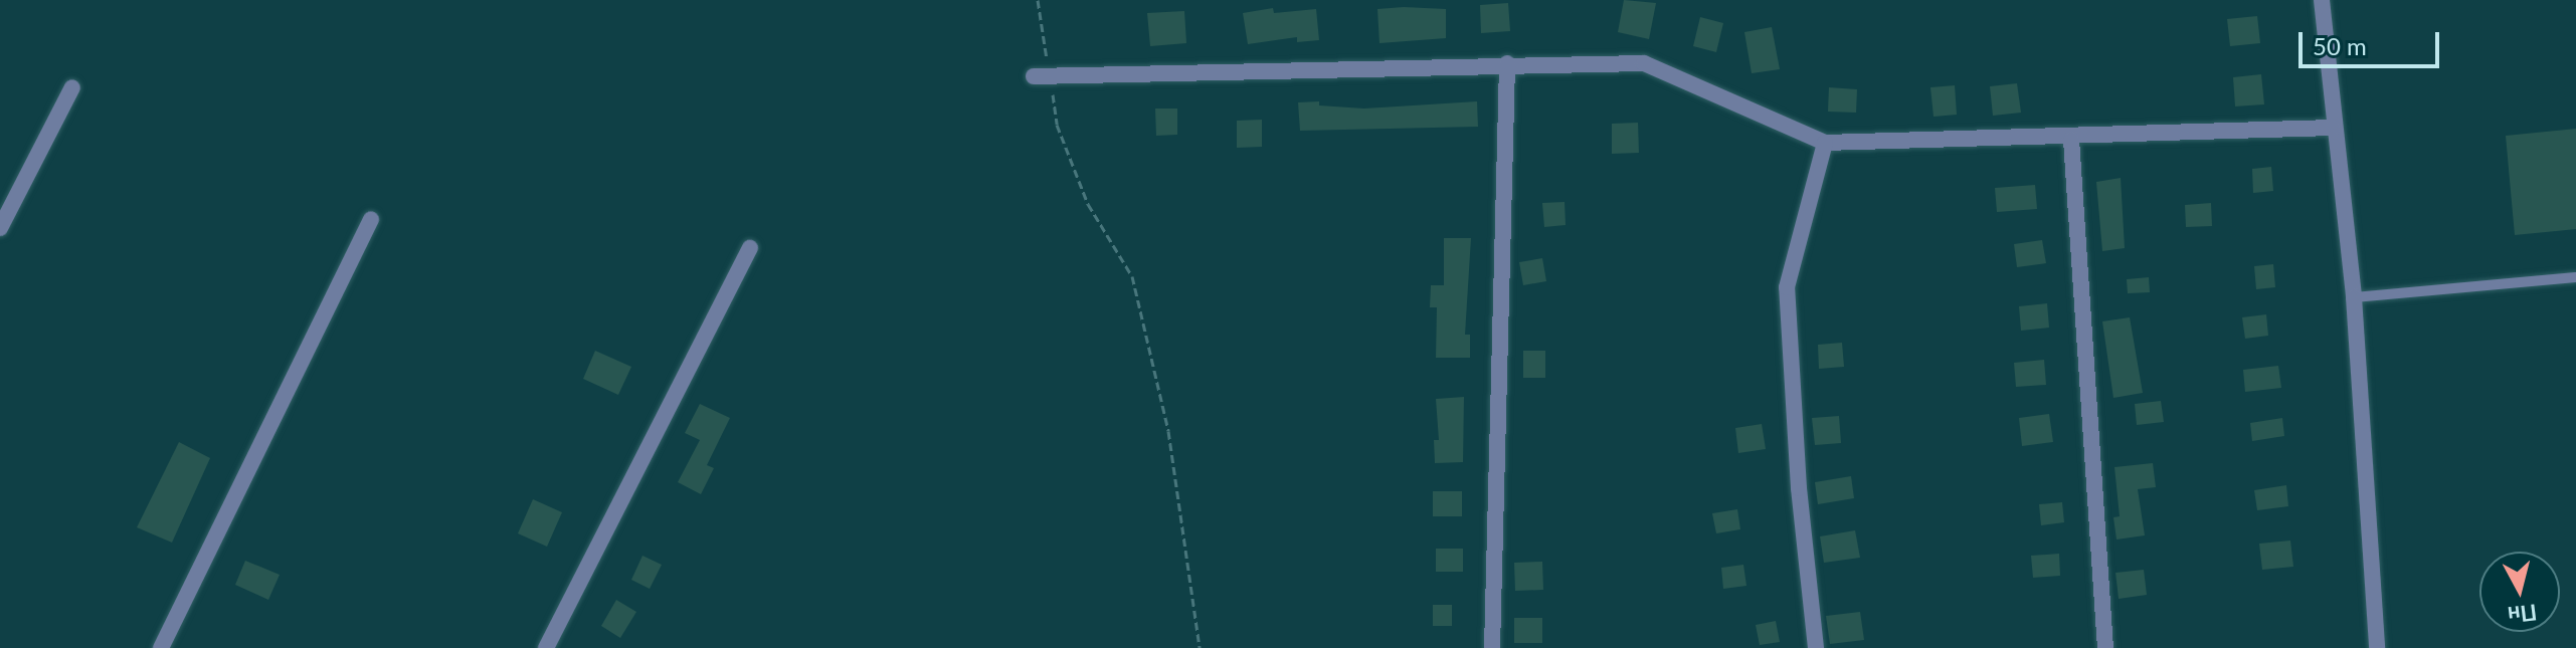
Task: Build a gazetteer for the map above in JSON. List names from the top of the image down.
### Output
{
  "scale_bar": "50 m",
  "north": "bottom"
}
